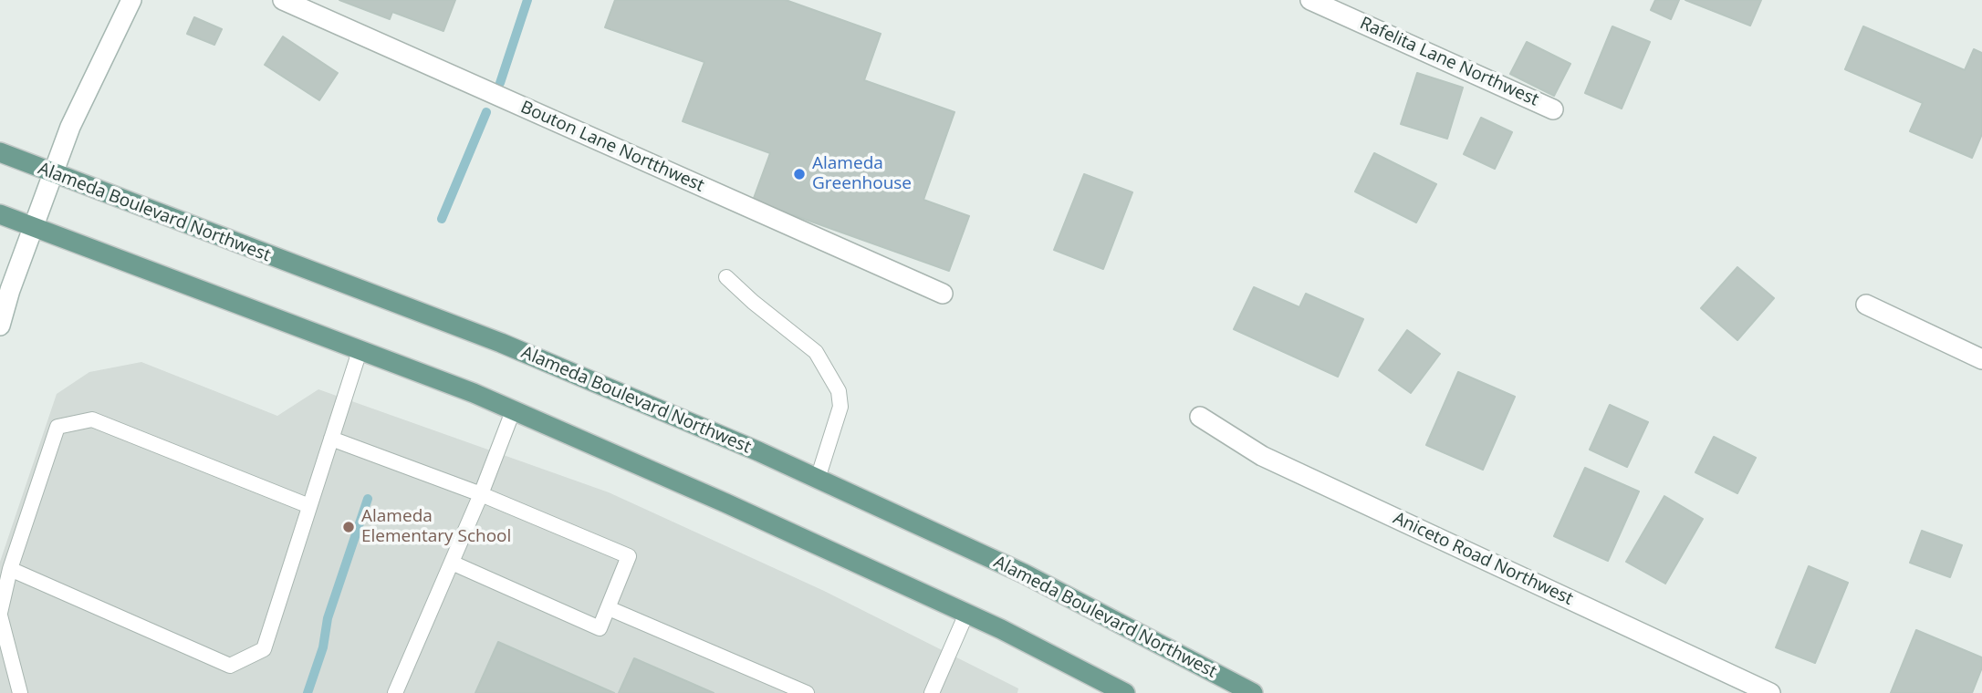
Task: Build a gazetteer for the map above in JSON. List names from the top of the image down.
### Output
{
  "streets": {
    "main road": ["Alameda Boulevard Northwest"],
    "street": ["Rafelita Lane Northwest", "Bouton Lane Nortthwest", "Aniceto Road Northwest"]
  },
  "places": ["Alameda Greenhouse", "Alameda Elementary School"]
}
